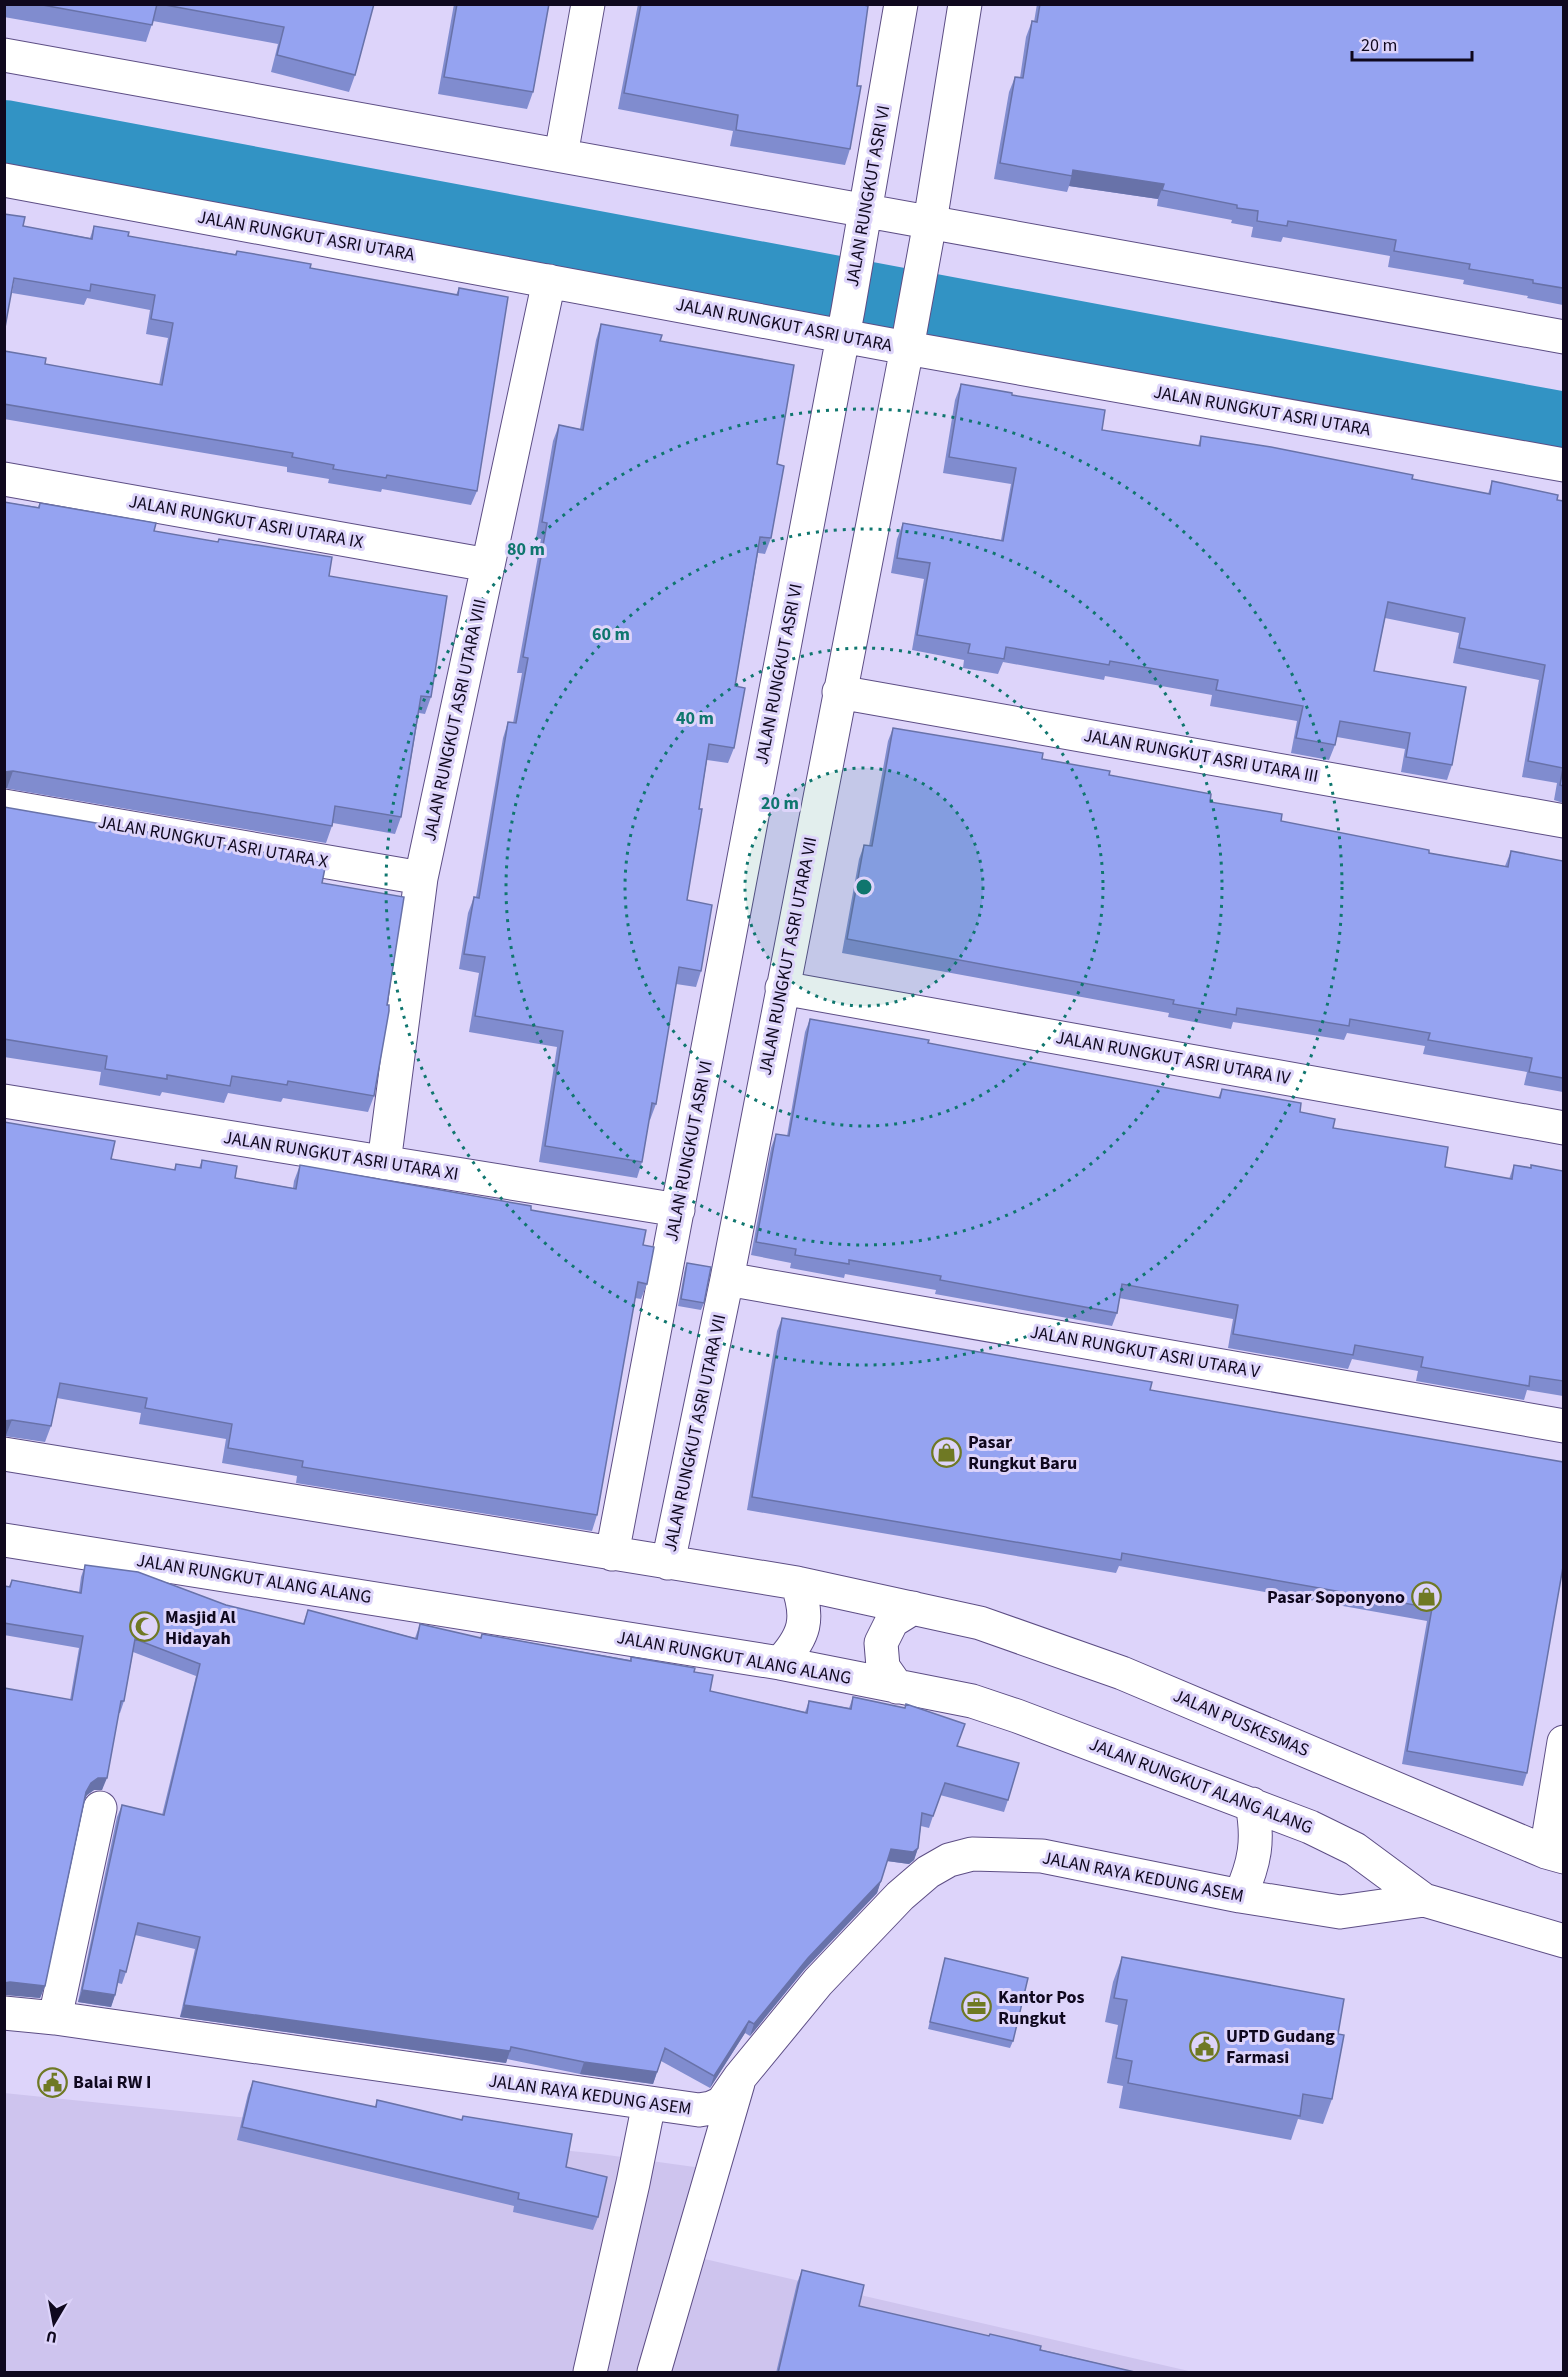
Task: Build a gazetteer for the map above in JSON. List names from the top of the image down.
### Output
{
  "streets": {
    "street": [
      "JALAN RUNGKUT ASRI VI",
      "JALAN RUNGKUT ASRI UTARA",
      "JALAN RUNGKUT ASRI UTARA IX",
      "JALAN RUNGKUT ASRI UTARA VIII",
      "JALAN RUNGKUT ASRI UTARA III",
      "JALAN RUNGKUT ASRI UTARA X",
      "JALAN RUNGKUT ASRI UTARA VII",
      "JALAN RUNGKUT ASRI UTARA IV",
      "JALAN RUNGKUT ASRI UTARA XI",
      "JALAN RUNGKUT ASRI UTARA V",
      "JALAN RUNGKUT ALANG ALANG",
      "JALAN PUSKESMAS",
      "JALAN RAYA KEDUNG ASEM"
    ]
  },
  "crossings": [
    ["JALAN RUNGKUT ASRI VI", "JALAN RUNGKUT ASRI UTARA"],
    ["JALAN RUNGKUT ASRI VI", "JALAN RUNGKUT ASRI UTARA XI"],
    ["JALAN RUNGKUT ASRI UTARA", "JALAN RUNGKUT ASRI UTARA VIII"],
    ["JALAN RUNGKUT ASRI UTARA", "JALAN RUNGKUT ASRI UTARA VII"],
    ["JALAN RUNGKUT ASRI UTARA IX", "JALAN RUNGKUT ASRI UTARA VIII"],
    ["JALAN RUNGKUT ASRI UTARA VIII", "JALAN RUNGKUT ASRI UTARA X"],
    ["JALAN RUNGKUT ASRI UTARA VIII", "JALAN RUNGKUT ASRI UTARA XI"],
    ["JALAN RUNGKUT ASRI UTARA III", "JALAN RUNGKUT ASRI UTARA VII"],
    ["JALAN RUNGKUT ASRI UTARA VII", "JALAN RUNGKUT ASRI UTARA IV"],
    ["JALAN RUNGKUT ASRI UTARA VII", "JALAN RUNGKUT ASRI UTARA V"],
    ["JALAN RUNGKUT ALANG ALANG", "JALAN RAYA KEDUNG ASEM"]
  ],
  "places": {
    "shop": ["Pasar Rungkut Baru", "Pasar Soponyono"],
    "mosque": ["Masjid Al Hidayah"],
    "office": ["Kantor Pos Rungkut"],
    "public building": ["UPTD Gudang Farmasi", "Balai RW I"]
  },
  "scale_bar": "20 m",
  "north": "bottom",
  "rings": [
    "80 m",
    "60 m",
    "40 m",
    "20 m"
  ]
}
